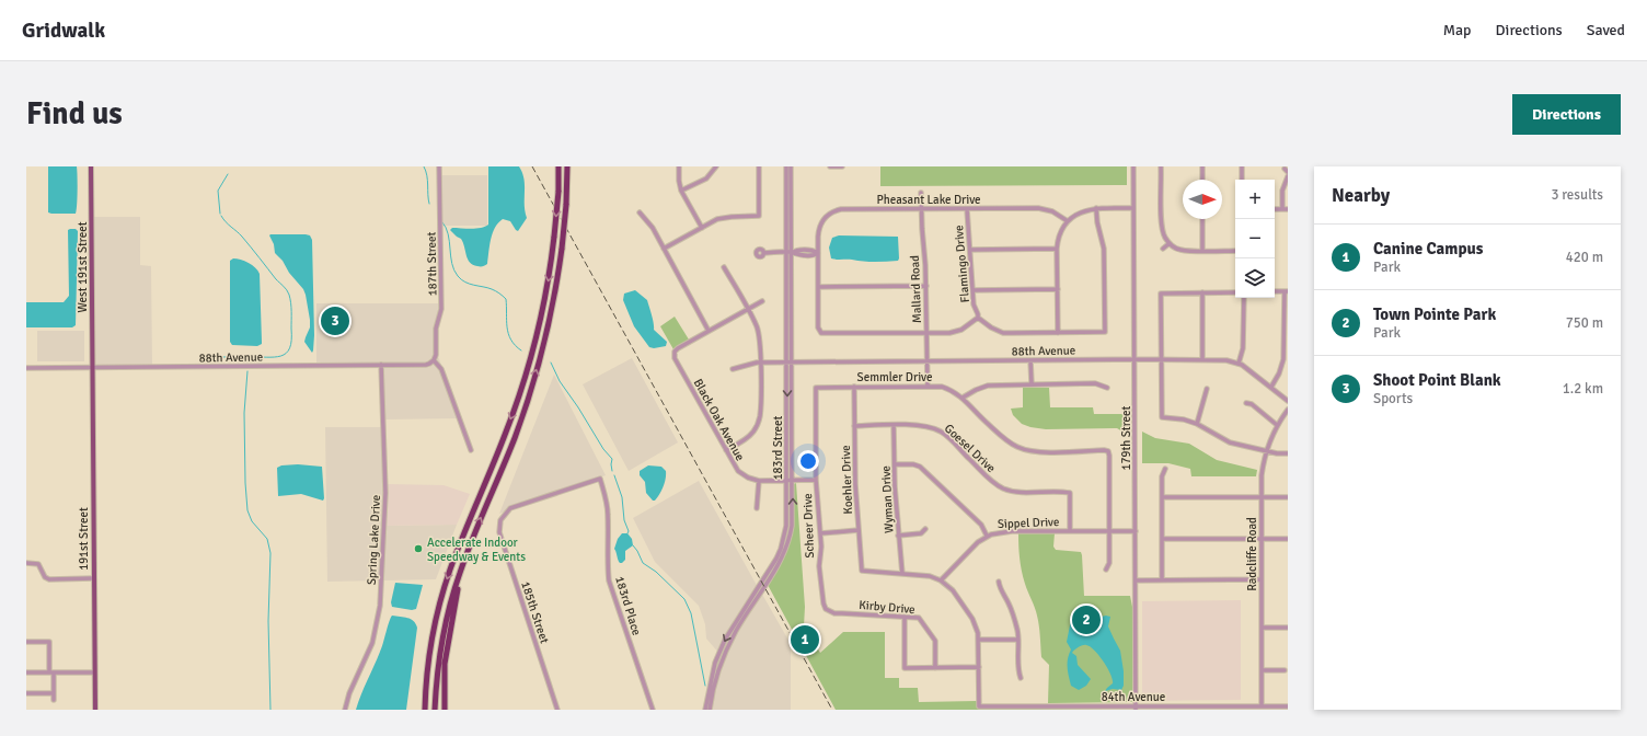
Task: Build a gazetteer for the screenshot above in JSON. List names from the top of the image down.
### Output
{
  "streets": {
    "main road": ["West 191st Street", "191st Street"],
    "street": [
      "Pheasant Lake Drive",
      "187th Street",
      "Flamingo Drive",
      "Mallard Road",
      "88th Avenue",
      "Semmler Drive",
      "Black Oak Avenue",
      "179th Street",
      "183rd Street",
      "Goesel Drive",
      "Koehler Drive",
      "Wyman Drive",
      "Sippel Drive",
      "Scheer Drive",
      "Spring Lake Drive",
      "Radcliffe Road",
      "183rd Place",
      "Kirby Drive",
      "185th Street",
      "84th Avenue"
    ]
  },
  "crossings": [
    ["Pheasant Lake Drive", "Flamingo Drive"],
    ["Pheasant Lake Drive", "Mallard Road"],
    ["187th Street", "88th Avenue"],
    ["West 191st Street", "88th Avenue"],
    ["West 191st Street", "191st Street"],
    ["Mallard Road", "88th Avenue"],
    ["Mallard Road", "Semmler Drive"],
    ["88th Avenue", "179th Street"],
    ["88th Avenue", "183rd Street"],
    ["88th Avenue", "191st Street"],
    ["88th Avenue", "Spring Lake Drive"],
    ["Semmler Drive", "Koehler Drive"],
    ["Semmler Drive", "Sippel Drive"],
    ["Semmler Drive", "Scheer Drive"],
    ["Black Oak Avenue", "183rd Street"],
    ["Black Oak Avenue", "Scheer Drive"],
    ["179th Street", "Sippel Drive"],
    ["179th Street", "84th Avenue"],
    ["Goesel Drive", "Koehler Drive"],
    ["Goesel Drive", "Wyman Drive"],
    ["Goesel Drive", "Sippel Drive"],
    ["Koehler Drive", "Wyman Drive"],
    ["Scheer Drive", "Kirby Drive"],
    ["Radcliffe Road", "84th Avenue"],
    ["183rd Place", "185th Street"]
  ],
  "places": ["Accelerate Indoor Speedway & Events"],
  "north": "right",
  "page": {
    "header": "Gridwalk",
    "nav": ["Map", "Directions", "Saved"],
    "buttons": "Directions",
    "title": "Find us",
    "heading": ["Nearby", "3 results"],
    "map_buttons": ["+", "−"],
    "list": [
      {
        "mark": "1",
        "name": "Canine Campus",
        "note": "Park",
        "value": "420 m"
      },
      {
        "mark": "2",
        "name": "Town Pointe Park",
        "note": "Park",
        "value": "750 m"
      },
      {
        "mark": "3",
        "name": "Shoot Point Blank",
        "note": "Sports",
        "value": "1.2 km"
      }
    ],
    "pins": ["3", "2", "1"]
  }
}
